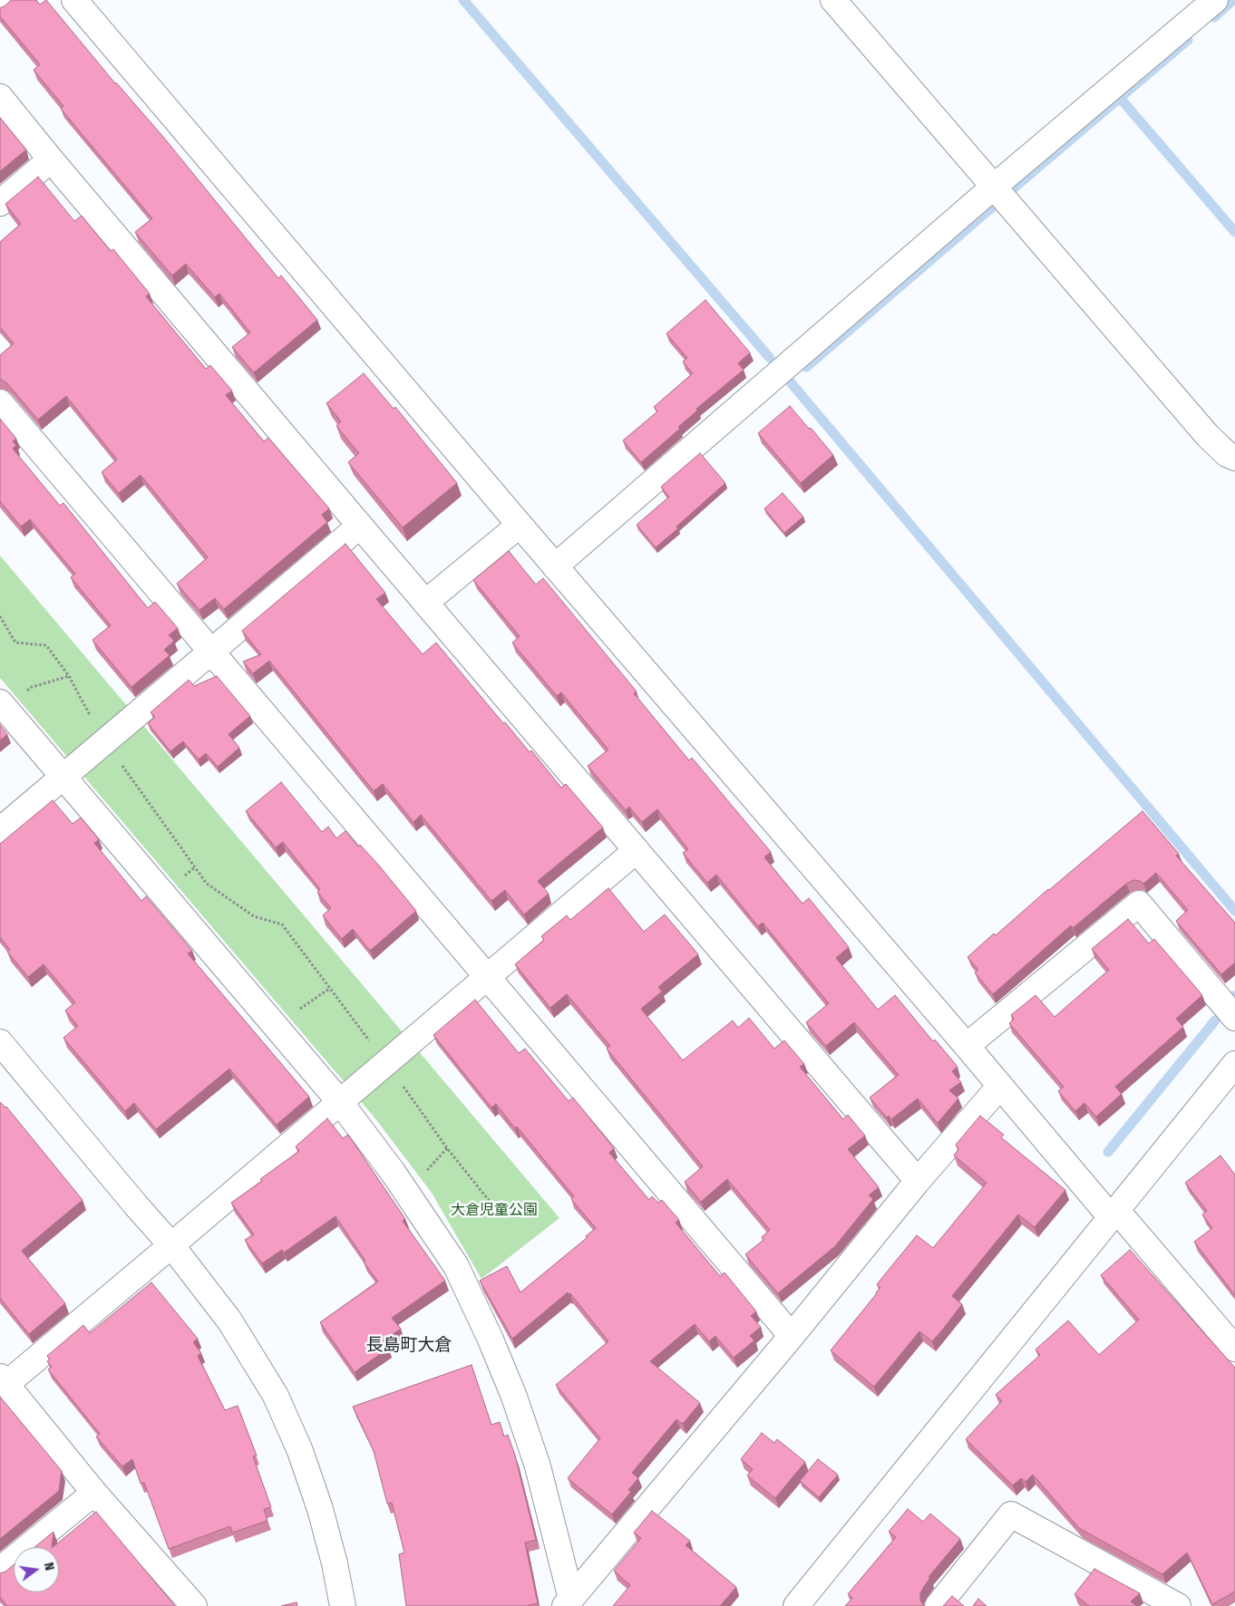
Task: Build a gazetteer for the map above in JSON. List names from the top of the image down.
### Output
{
  "districts": ["長島町大倉"],
  "parks": ["大倉児童公園"],
  "north": "right"
}
